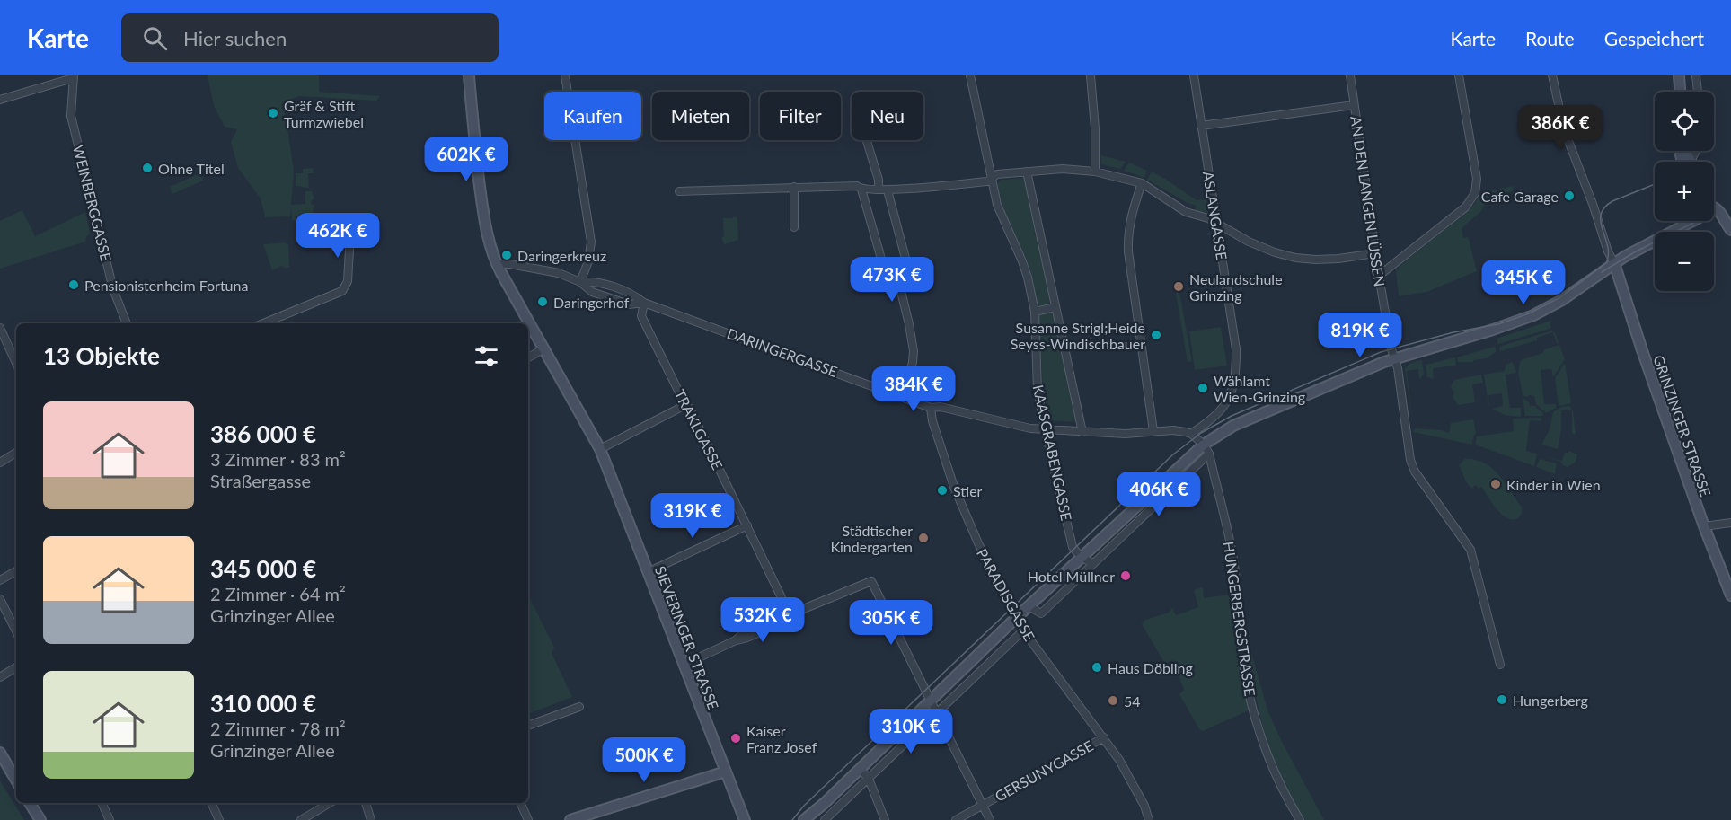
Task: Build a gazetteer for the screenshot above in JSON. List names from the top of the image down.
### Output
{
  "streets": {
    "street": [
      "AN DEN LANGEN LÜSSEN",
      "WEINBERGGASSE",
      "ASLANGASSE",
      "DARINGERGASSE",
      "GRINZINGER STRASSE",
      "TRAKLGASSE",
      "KAASGRABENGASSE",
      "PARADISGASSE",
      "HUNGERBERGSTRASSE",
      "SIEVERINGER STRASSE",
      "GERSUNYGASSE"
    ]
  },
  "crossings": [
    ["ASLANGASSE", "DARINGERGASSE"],
    ["DARINGERGASSE", "TRAKLGASSE"],
    ["DARINGERGASSE", "KAASGRABENGASSE"],
    ["DARINGERGASSE", "PARADISGASSE"],
    ["DARINGERGASSE", "SIEVERINGER STRASSE"],
    ["PARADISGASSE", "GERSUNYGASSE"]
  ],
  "places": [
    "Gräf & Stift Turmzwiebel",
    "Ohne Titel",
    "Cafe Garage",
    "Daringerkreuz",
    "Pensionistenheim Fortuna",
    "Neulandschule Grinzing",
    "Daringerhof",
    "Susanne Strigl;Heide Seyss-Windischbauer",
    "Wählamt Wien-Grinzing",
    "Kinder in Wien",
    "Stier",
    "Städtischer Kindergarten",
    "Hotel Müllner",
    "Haus Döbling",
    "Hungerberg",
    "54",
    "Kaiser Franz Josef"
  ],
  "page": {
    "header": "Karte",
    "search": "Hier suchen",
    "nav": ["Karte", "Route", "Gespeichert"],
    "map_buttons": ["+", "−"],
    "chip": [
      "Kaufen",
      "Mieten",
      "Filter",
      "Neu"
    ],
    "price": [
      "386K €",
      "602K €",
      "462K €",
      "473K €",
      "345K €",
      "819K €",
      "384K €",
      "406K €",
      "319K €",
      "532K €",
      "305K €",
      "310K €",
      "500K €"
    ],
    "heading": "13 Objekte",
    "list": [
      {
        "name": "386 000 €",
        "note": "3 Zimmer · 83 m² · Straßergasse"
      },
      {
        "name": "345 000 €",
        "note": "2 Zimmer · 64 m² · Grinzinger Allee"
      },
      {
        "name": "310 000 €",
        "note": "2 Zimmer · 78 m² · Grinzinger Allee"
      }
    ]
  }
}
